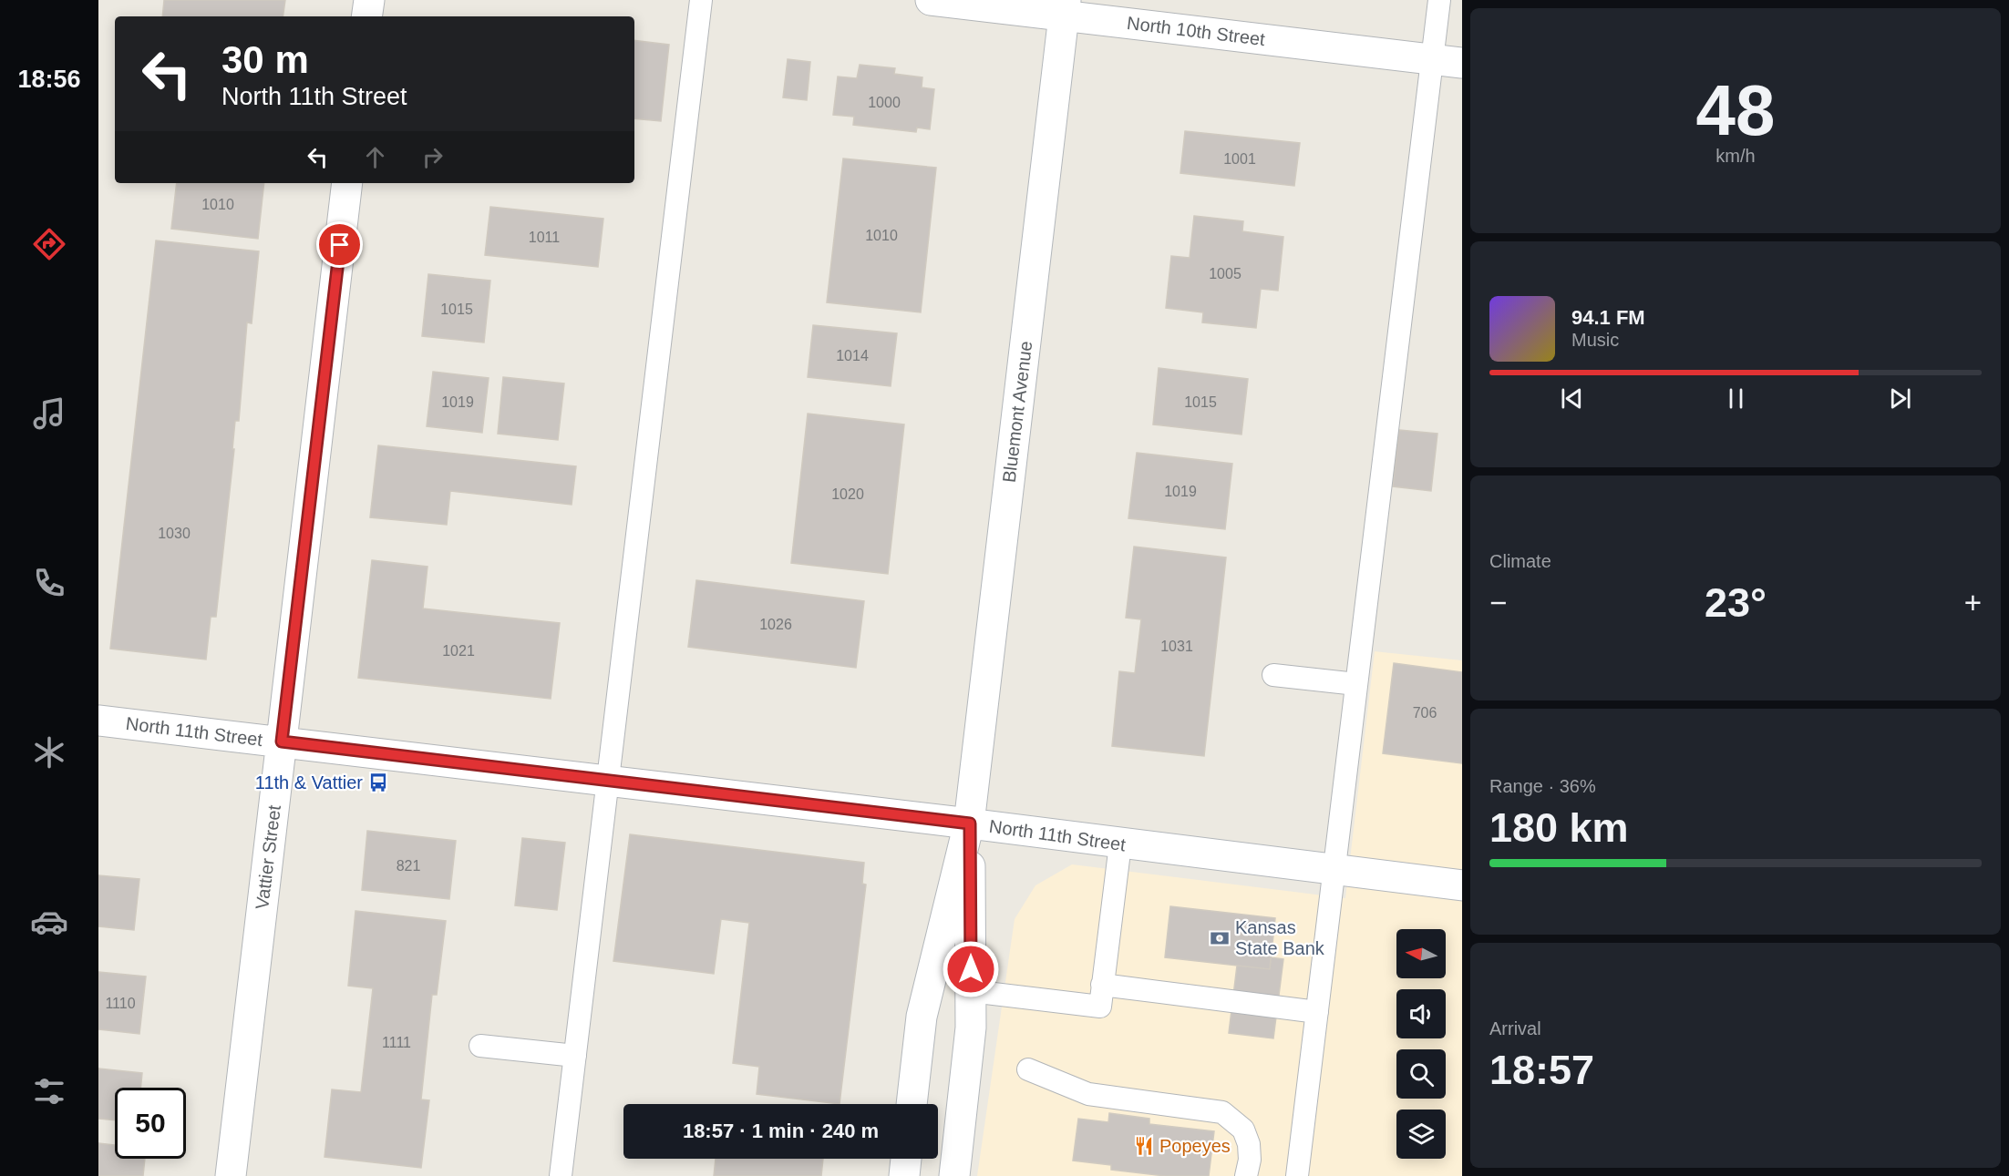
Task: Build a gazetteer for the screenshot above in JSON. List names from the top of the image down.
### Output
{
  "streets": {
    "street": [
      "North 10th Street",
      "Bluemont Avenue",
      "North 11th Street",
      "Vattier Street"
    ]
  },
  "crossings": [
    ["North 10th Street", "Bluemont Avenue"],
    ["Bluemont Avenue", "North 11th Street"],
    ["North 11th Street", "Vattier Street"]
  ],
  "places": {
    "bus stop": ["11th & Vattier"],
    "bank": ["Kansas State Bank"],
    "restaurant": ["Popeyes"]
  },
  "house_numbers": [
    "1000",
    "1001",
    "1010",
    "1010",
    "1011",
    "1005",
    "1015",
    "1014",
    "1019",
    "1015",
    "1019",
    "1020",
    "1030",
    "1026",
    "1031",
    "1021",
    "706",
    "821",
    "1110",
    "1111"
  ],
  "north": "left",
  "page": {
    "tabs": "18:56",
    "tile": [
      ["48", "km/h"],
      "Climate",
      ["Range · 36%", "180 km"],
      ["Arrival", "18:57"]
    ],
    "turn": ["30 m", "North 11th Street"],
    "song": ["94.1 FM", "Music"],
    "heat": ["−", "23°", "+"],
    "limit": "50",
    "trip": "18:57 · 1 min · 240 m"
  }
}
